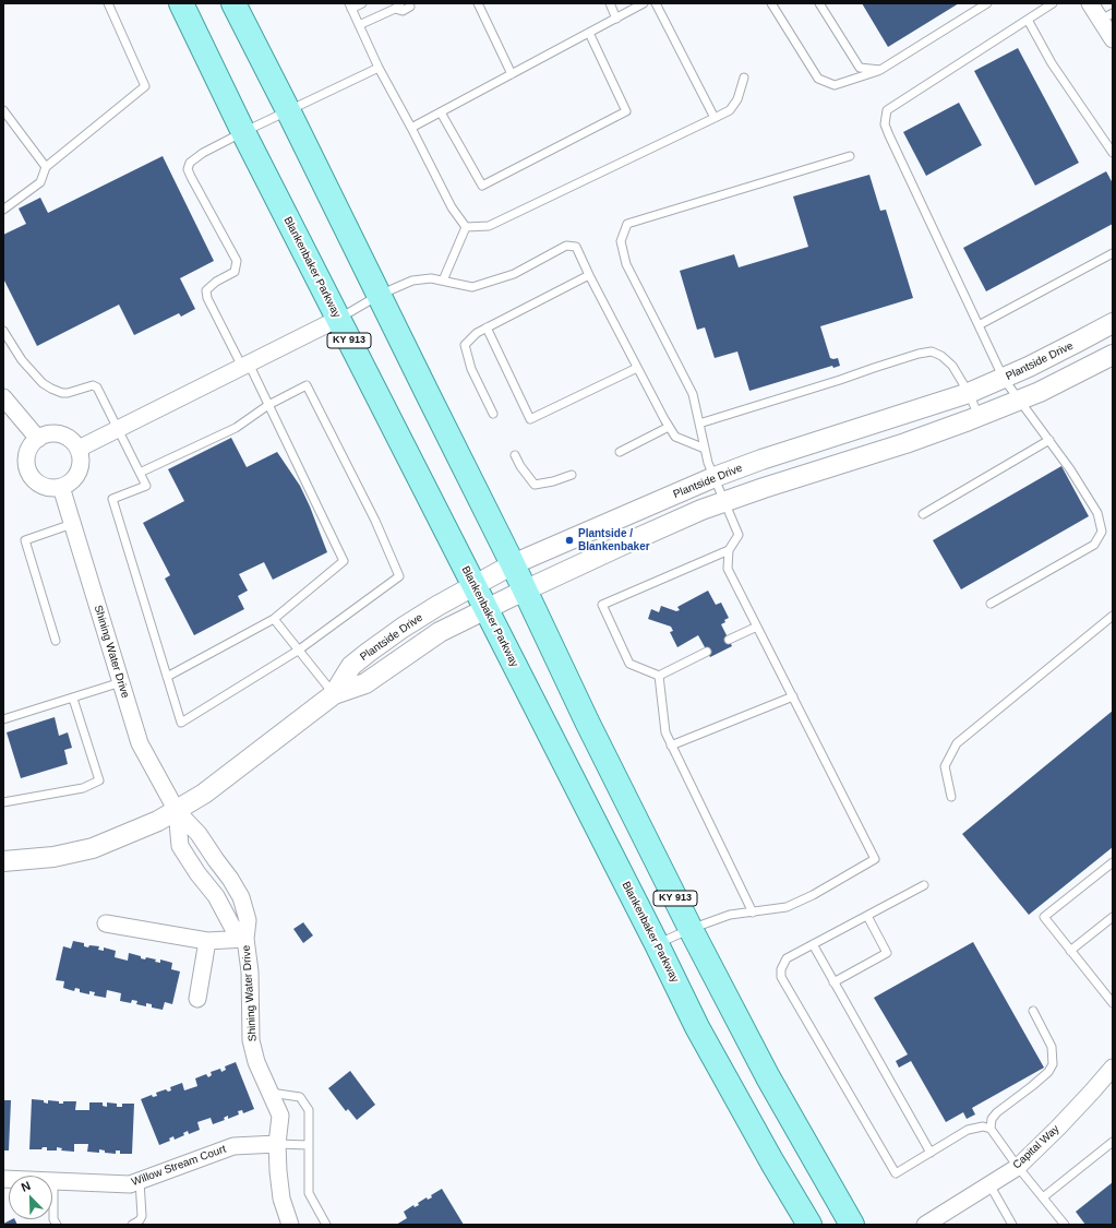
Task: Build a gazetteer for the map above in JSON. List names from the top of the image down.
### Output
{
  "streets": {
    "main road": ["Blankenbaker Parkway", "KY 913"],
    "street": [
      "Plantside Drive",
      "Shining Water Drive",
      "Capital Way",
      "Willow Stream Court"
    ]
  },
  "crossings": [
    ["Blankenbaker Parkway", "Plantside Drive"],
    ["KY 913", "Plantside Drive"],
    ["Plantside Drive", "Shining Water Drive"],
    ["Shining Water Drive", "Willow Stream Court"]
  ],
  "places": ["Plantside / Blankenbaker"],
  "north": "top left"
}
